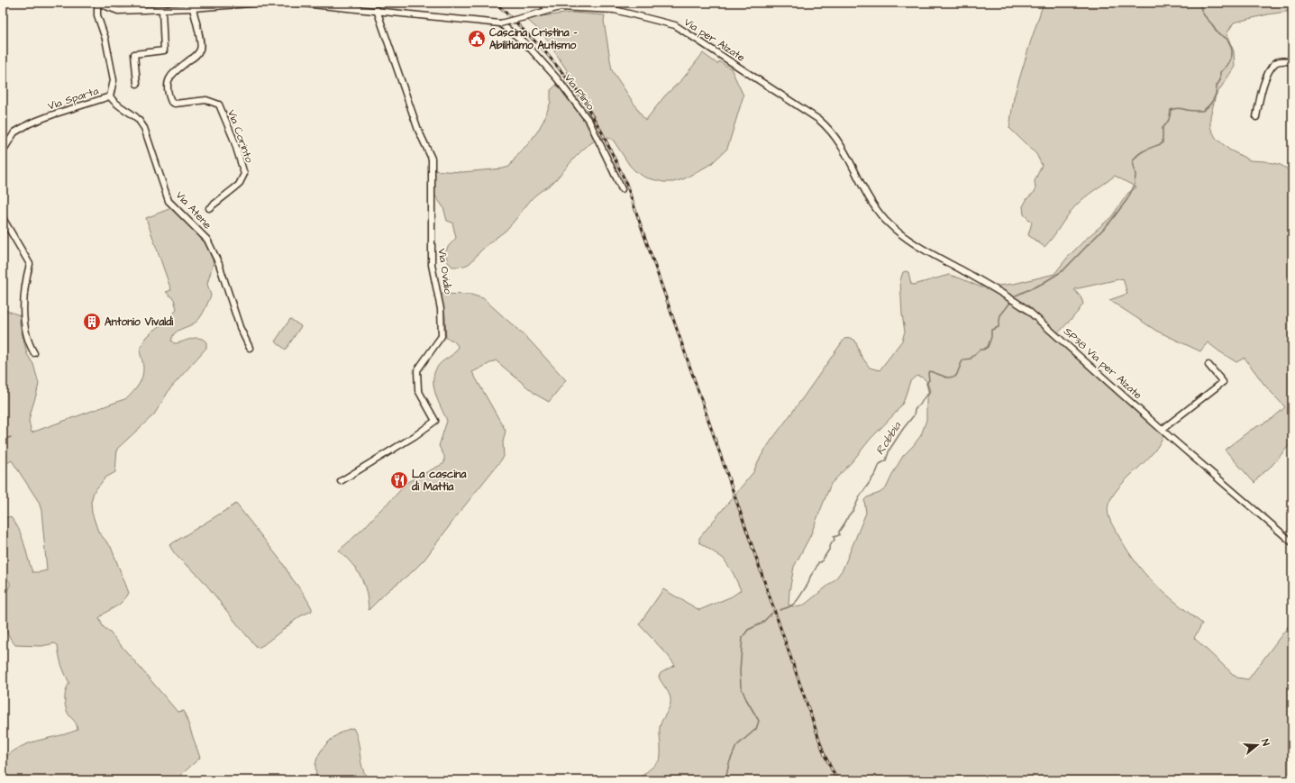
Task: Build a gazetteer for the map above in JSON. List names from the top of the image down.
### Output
{
  "streets": {
    "street": [
      "Via per Alzate",
      "Via Plinio",
      "Via Sparta",
      "Via Corinto",
      "Via Atene",
      "Via Ovidio",
      "SP38 Via per Alzate"
    ]
  },
  "crossings": [
    ["Via per Alzate", "Via Plinio"],
    ["Via per Alzate", "Via Ovidio"],
    ["Via per Alzate", "SP38 Via per Alzate"],
    ["Via Sparta", "Via Atene"]
  ],
  "water": ["Robbia"],
  "places": {
    "public building": ["Cascina Cristina - Abilítiamo Autismo"],
    "building": ["Antonio Vivaldi"],
    "restaurant": ["La cascina di Mattia"]
  },
  "north": "right"
}
